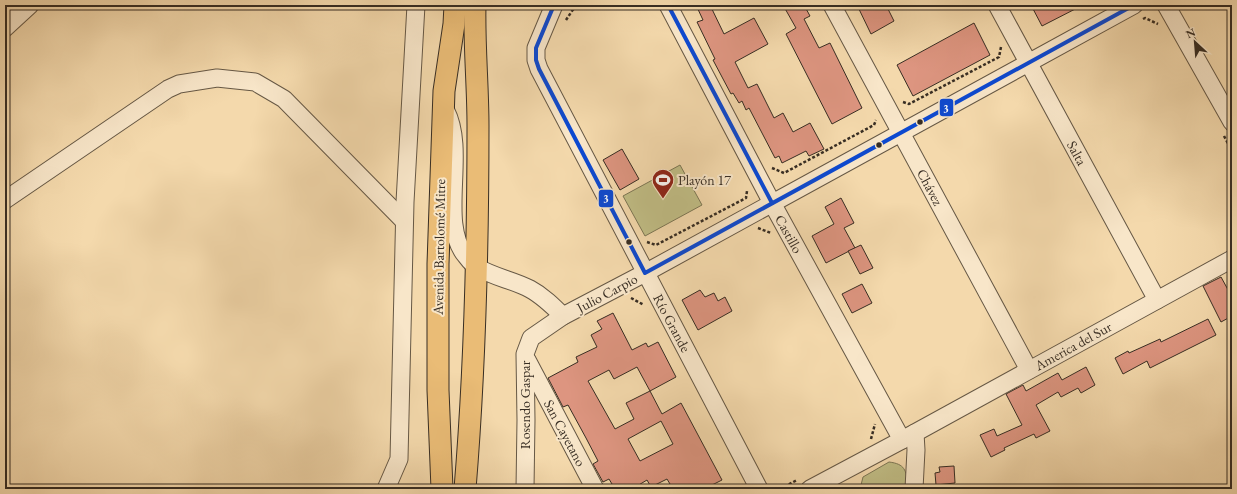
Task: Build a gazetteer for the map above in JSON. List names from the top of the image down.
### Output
{
  "streets": {
    "main road": ["Avenida Bartolomé Mitre"],
    "street": [
      "Salta",
      "Chávez",
      "Castillo",
      "Julio Carpio",
      "Río Grande",
      "America del Sur",
      "Rosendo Gaspar",
      "San Cayetano"
    ]
  },
  "crossings": [
    ["Salta", "Julio Carpio"],
    ["Salta", "America del Sur"],
    ["Chávez", "Julio Carpio"],
    ["Chávez", "America del Sur"],
    ["Castillo", "Julio Carpio"],
    ["Castillo", "America del Sur"],
    ["Julio Carpio", "Río Grande"],
    ["Julio Carpio", "Rosendo Gaspar"],
    ["Rosendo Gaspar", "San Cayetano"]
  ],
  "places": {
    "sports": ["Playón 17"]
  },
  "lines": ["transit line 3"],
  "north": "top left"
}
